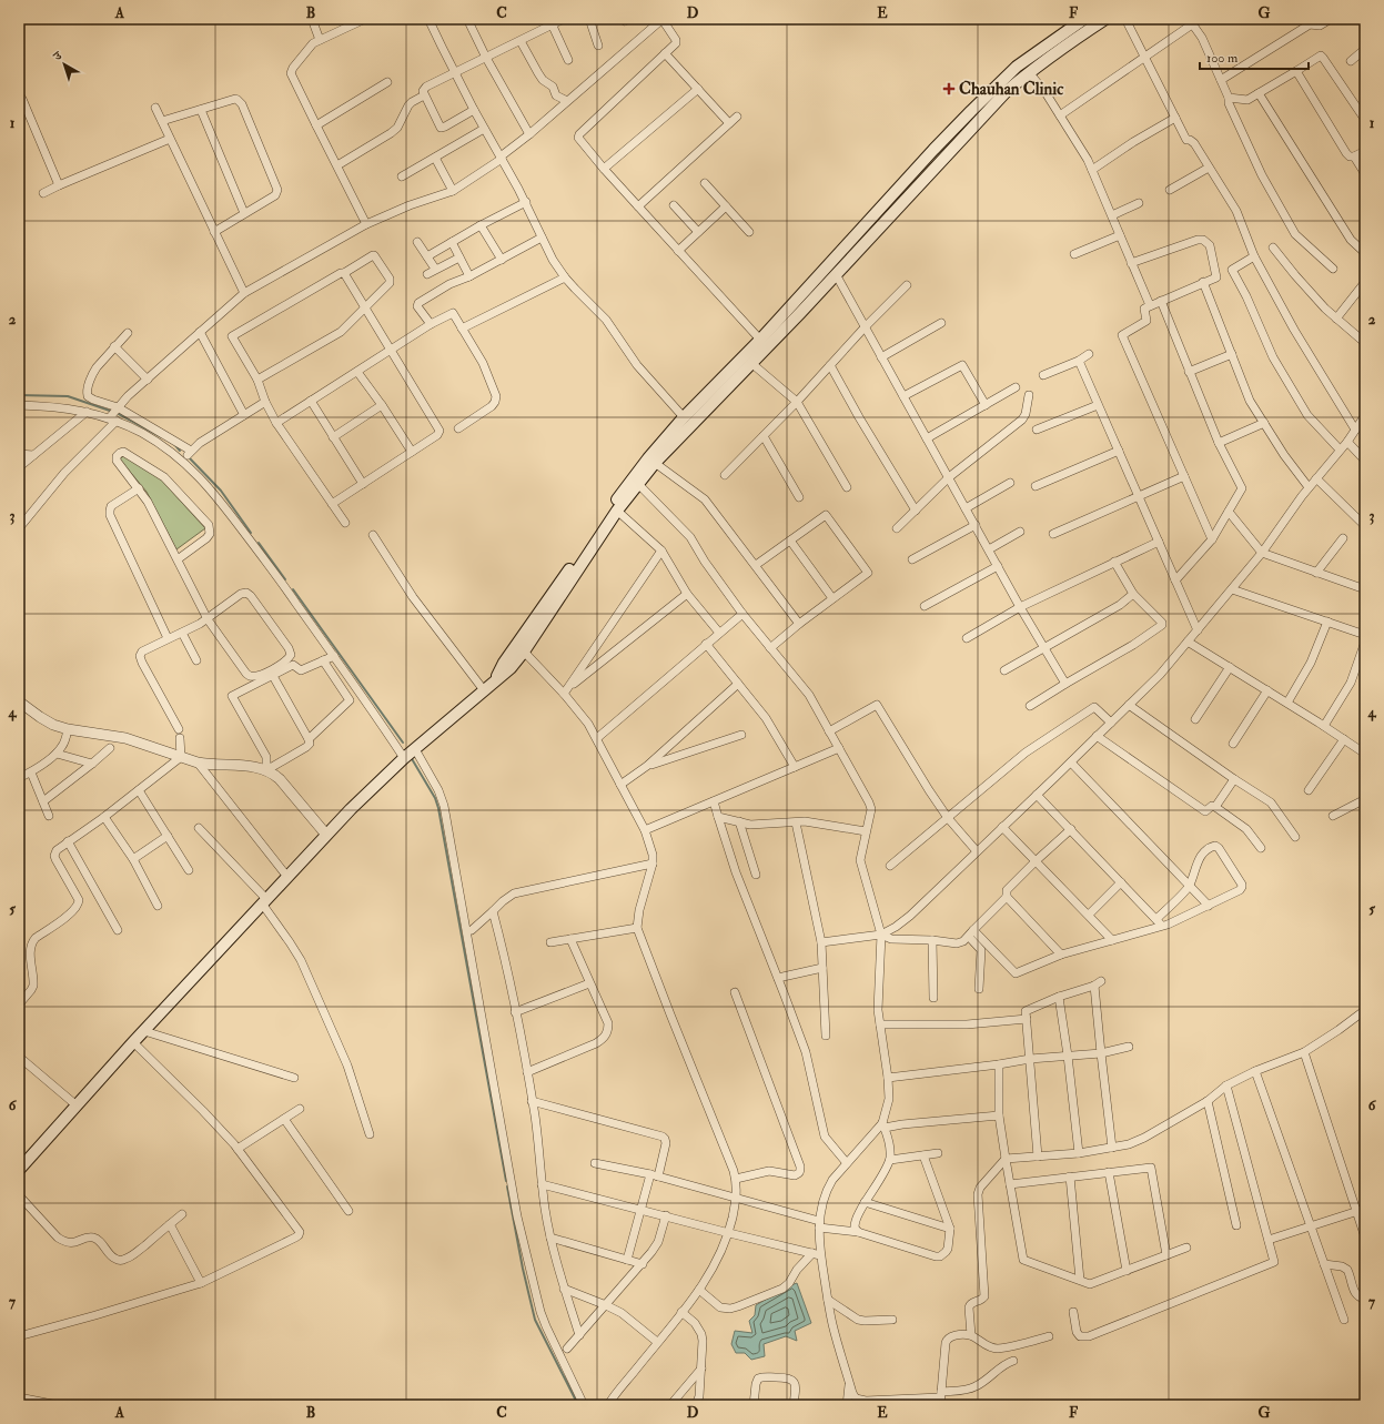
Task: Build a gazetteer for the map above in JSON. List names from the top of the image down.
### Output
{
  "places": {
    "health": ["Chauhan Clinic"]
  },
  "scale_bar": "100 m",
  "north": "top left",
  "grid": {
    "columns": [
      "A",
      "B",
      "C",
      "D",
      "E",
      "F",
      "G"
    ],
    "rows": [
      "1",
      "2",
      "3",
      "4",
      "5",
      "6",
      "7"
    ]
  }
}
